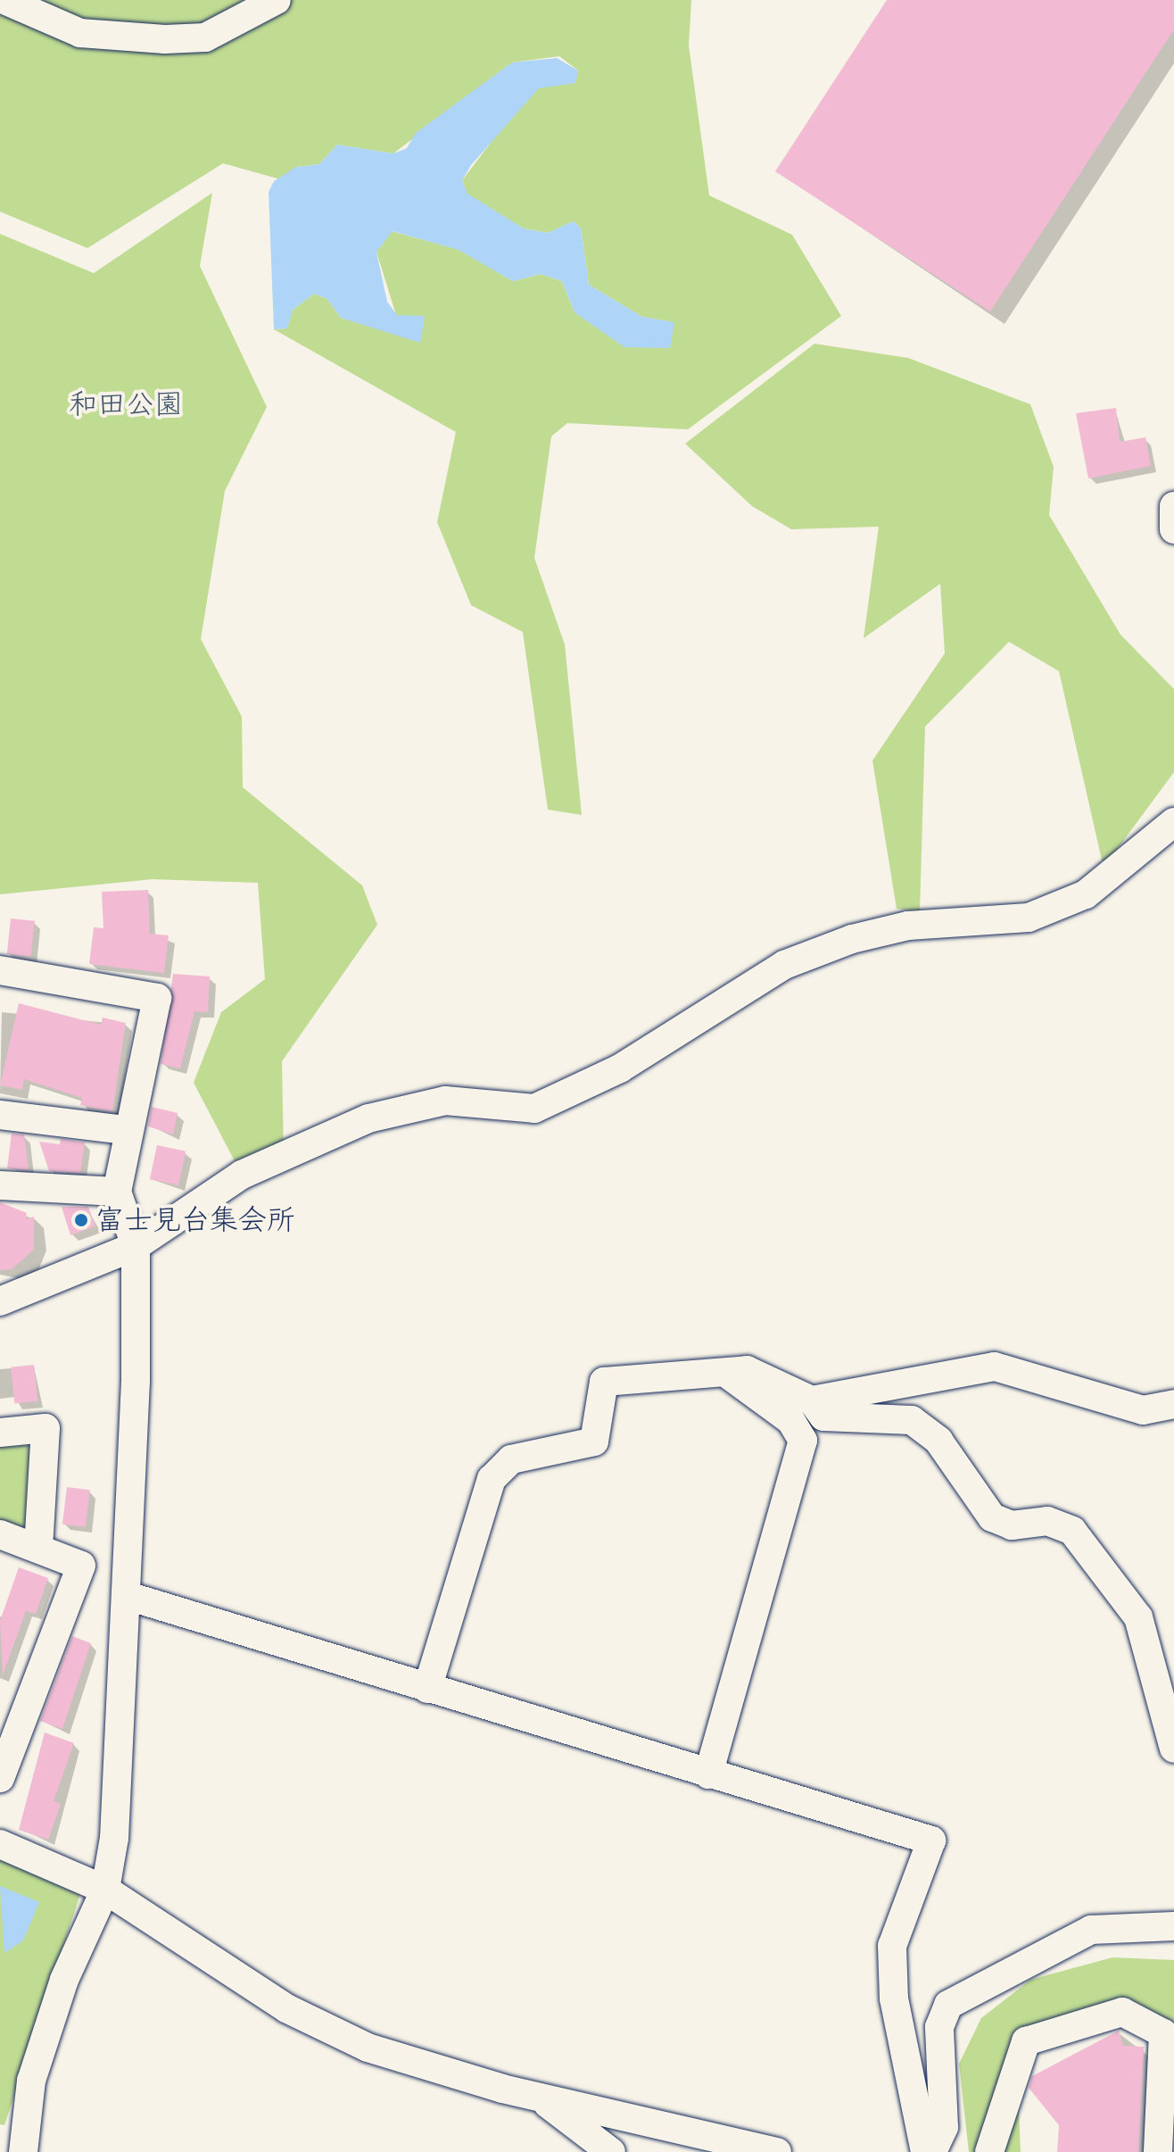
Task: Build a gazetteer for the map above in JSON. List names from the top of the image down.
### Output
{
  "parks": ["和田公園"],
  "places": ["富士見台集会所"]
}
